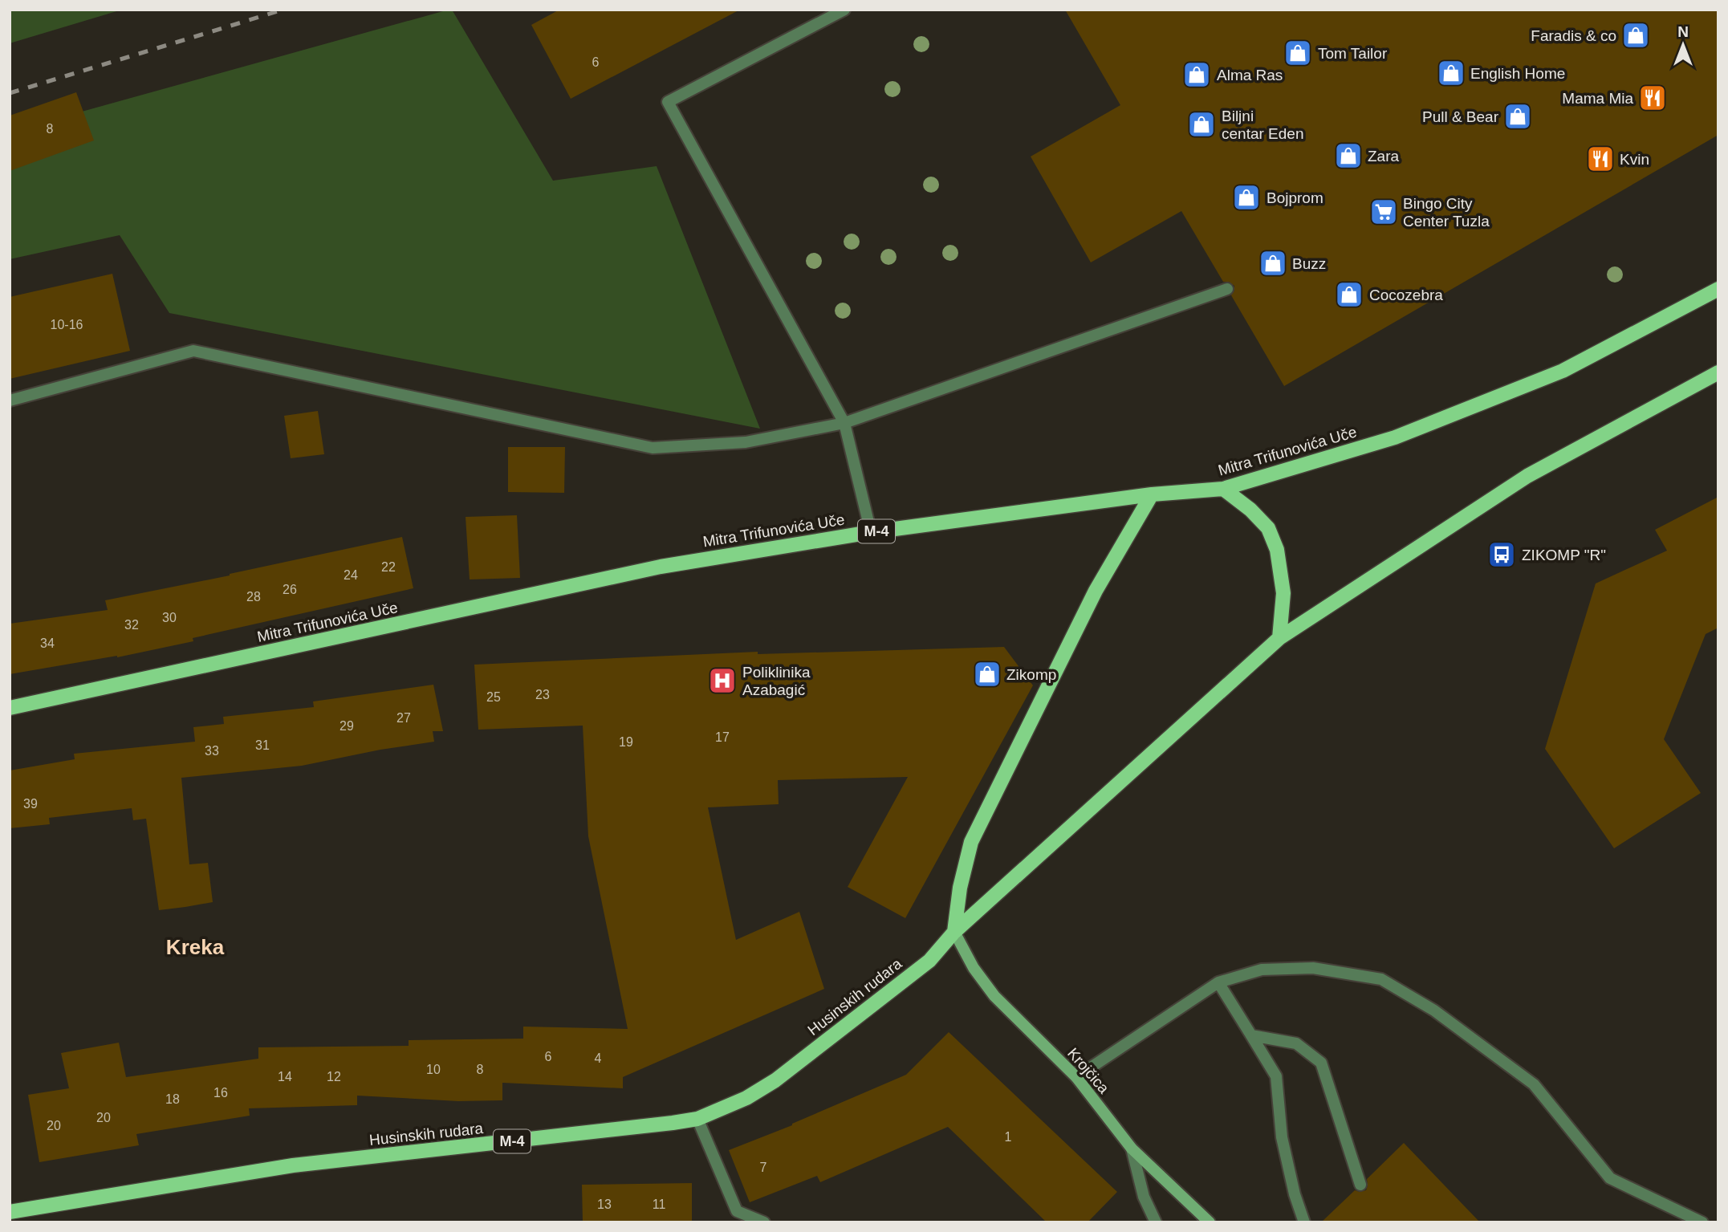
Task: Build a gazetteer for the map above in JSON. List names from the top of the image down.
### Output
{
  "streets": {
    "main road": [
      "Mitra Trifunovića Uče",
      "M-4",
      "Husinskih rudara",
      "Krojčica"
    ]
  },
  "crossings": [
    ["M-4", "Husinskih rudara"],
    ["M-4", "Krojčica"],
    ["Husinskih rudara", "Krojčica"]
  ],
  "districts": ["Kreka"],
  "places": {
    "shop": [
      "Faradis & co",
      "Tom Tailor",
      "English Home",
      "Alma Ras",
      "Pull & Bear",
      "Biljni centar Eden",
      "Zara",
      "Bojprom",
      "Buzz",
      "Cocozebra",
      "Zikomp"
    ],
    "restaurant": ["Mama Mia", "Kvin"],
    "supermarket": ["Bingo City Center Tuzla"],
    "bus stop": ["ZIKOMP \"R\""],
    "hospital": ["Poliklinika Azabagić"]
  },
  "house_numbers": [
    "6",
    "8",
    "10-16",
    "22",
    "24",
    "26",
    "28",
    "30",
    "32",
    "34",
    "23",
    "25",
    "27",
    "29",
    "17",
    "19",
    "31",
    "33",
    "39",
    "6",
    "4",
    "10",
    "8",
    "14",
    "12",
    "16",
    "18",
    "20",
    "20",
    "1",
    "7",
    "13",
    "11"
  ],
  "north": "top"
}
